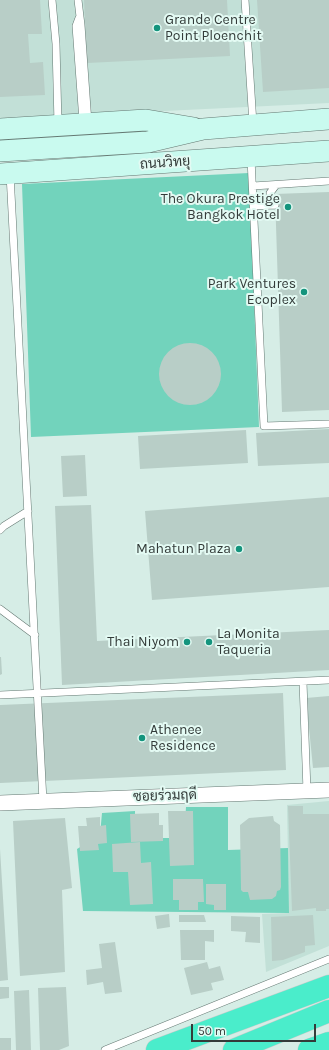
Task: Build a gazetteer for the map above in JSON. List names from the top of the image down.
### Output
{
  "streets": {
    "main road": ["ถนนวิทยุ"],
    "street": ["ซอยร่วมฤดี"]
  },
  "places": [
    "Grande Centre Point Ploenchit",
    "The Okura Prestige Bangkok Hotel",
    "Park Ventures Ecoplex",
    "Mahatun Plaza",
    "Thai Niyom",
    "La Monita Taqueria",
    "Athenee Residence"
  ],
  "scale_bar": "50 m"
}
